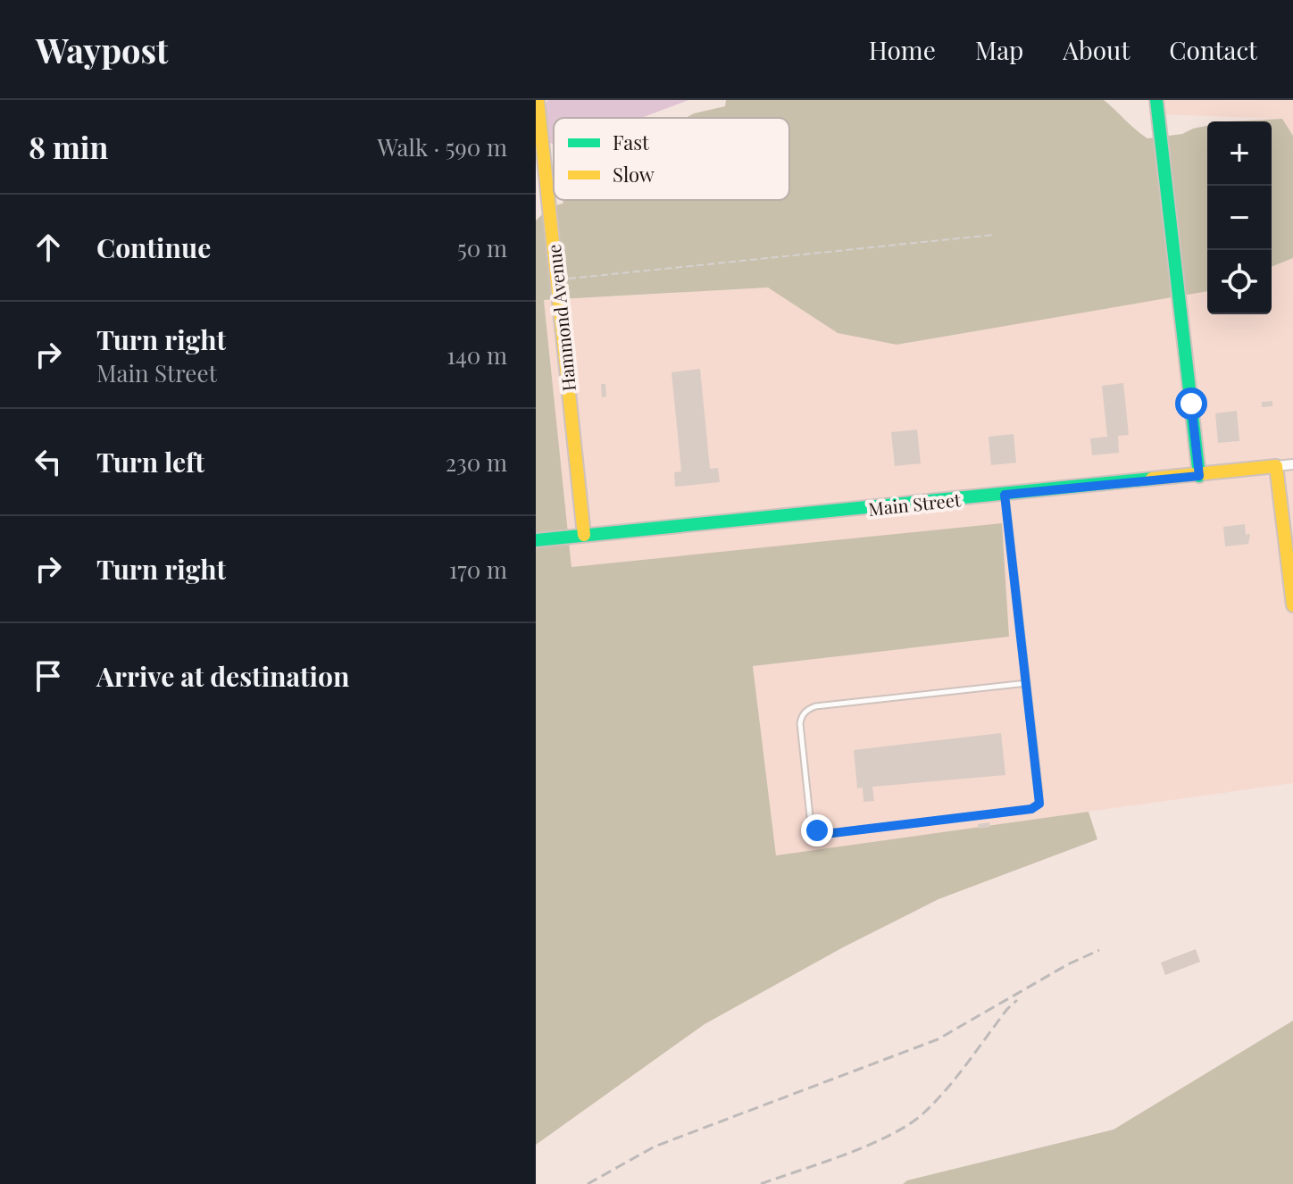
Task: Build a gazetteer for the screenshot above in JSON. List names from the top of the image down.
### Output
{
  "streets": {
    "street": ["Hammond Avenue", "Main Street"]
  },
  "crossings": [
    ["Hammond Avenue", "Main Street"]
  ],
  "legend": ["Fast", "Slow"],
  "page": {
    "header": "Waypost",
    "nav": [
      "Home",
      "Map",
      "About",
      "Contact"
    ],
    "heading": ["8 min", "Walk · 590 m"],
    "map_buttons": ["+", "−"],
    "list": [
      ["Continue", "50 m"],
      ["Turn right", "Main Street", "140 m"],
      ["Turn left", "230 m"],
      ["Turn right", "170 m"],
      "Arrive at destination"
    ]
  }
}
